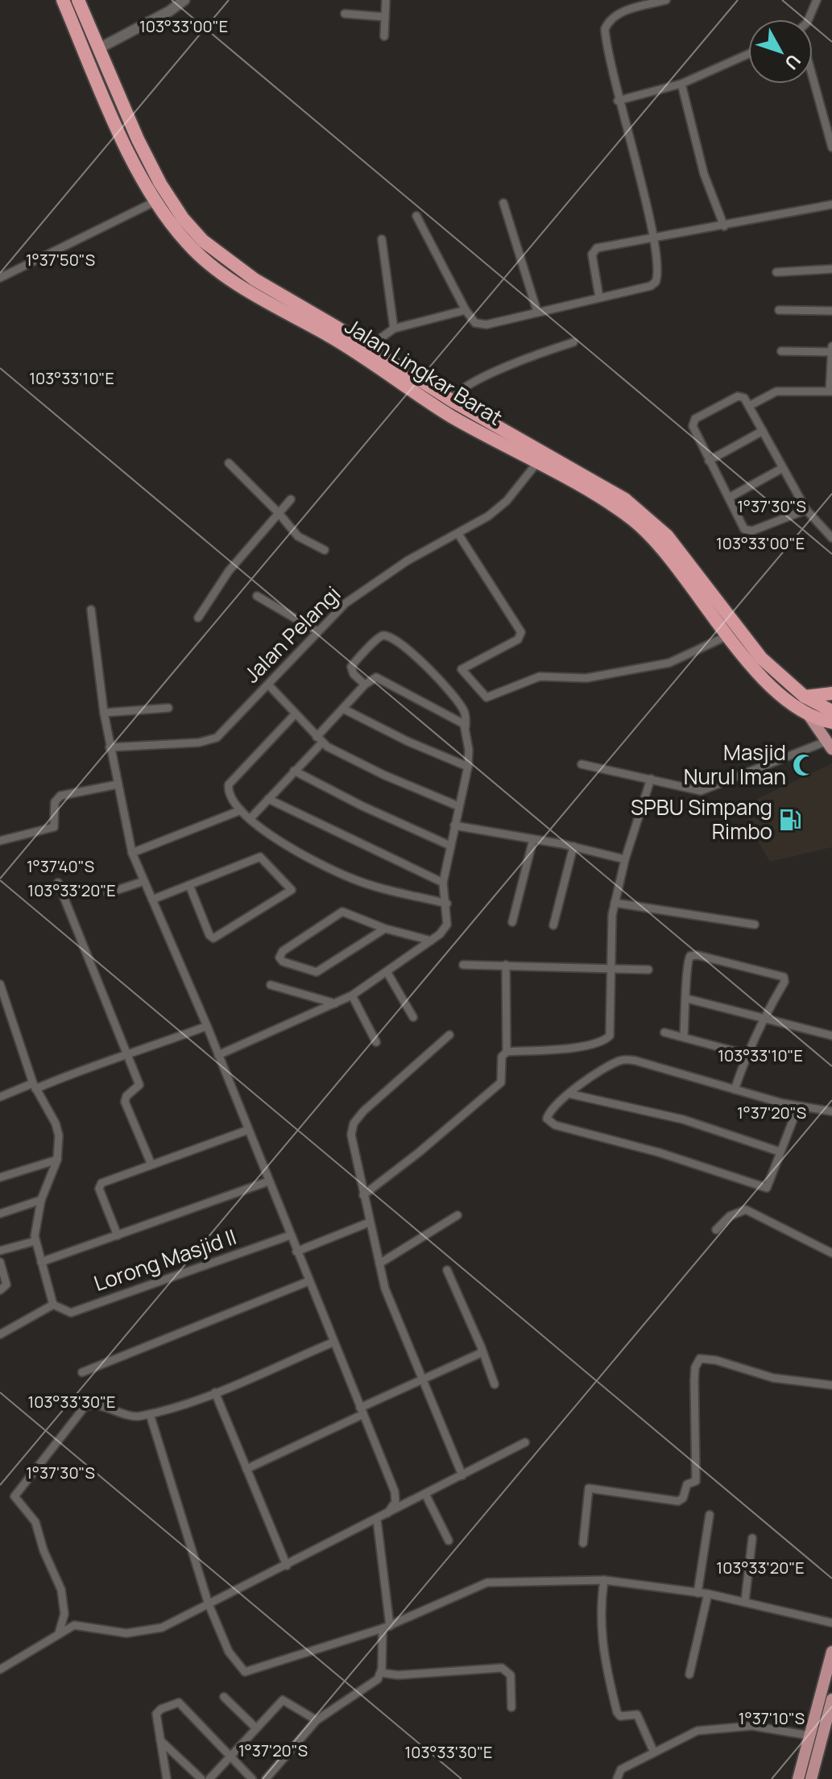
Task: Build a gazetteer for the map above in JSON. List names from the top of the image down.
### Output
{
  "streets": {
    "highway": ["Jalan Lingkar Barat"],
    "street": ["Jalan Pelangi", "Lorong Masjid II"]
  },
  "crossings": [
    ["Jalan Lingkar Barat", "Jalan Pelangi"]
  ],
  "places": {
    "mosque": ["Masjid Nurul Iman"],
    "fuel station": ["SPBU Simpang Rimbo"]
  },
  "north": "bottom right",
  "coordinates": [
    "103°33'00\"E",
    "1°37'50\"S",
    "103°33'10\"E",
    "1°37'30\"S",
    "1°37'40\"S",
    "103°33'20\"E",
    "1°37'20\"S",
    "103°33'30\"E",
    "1°37'10\"S"
  ]
}
